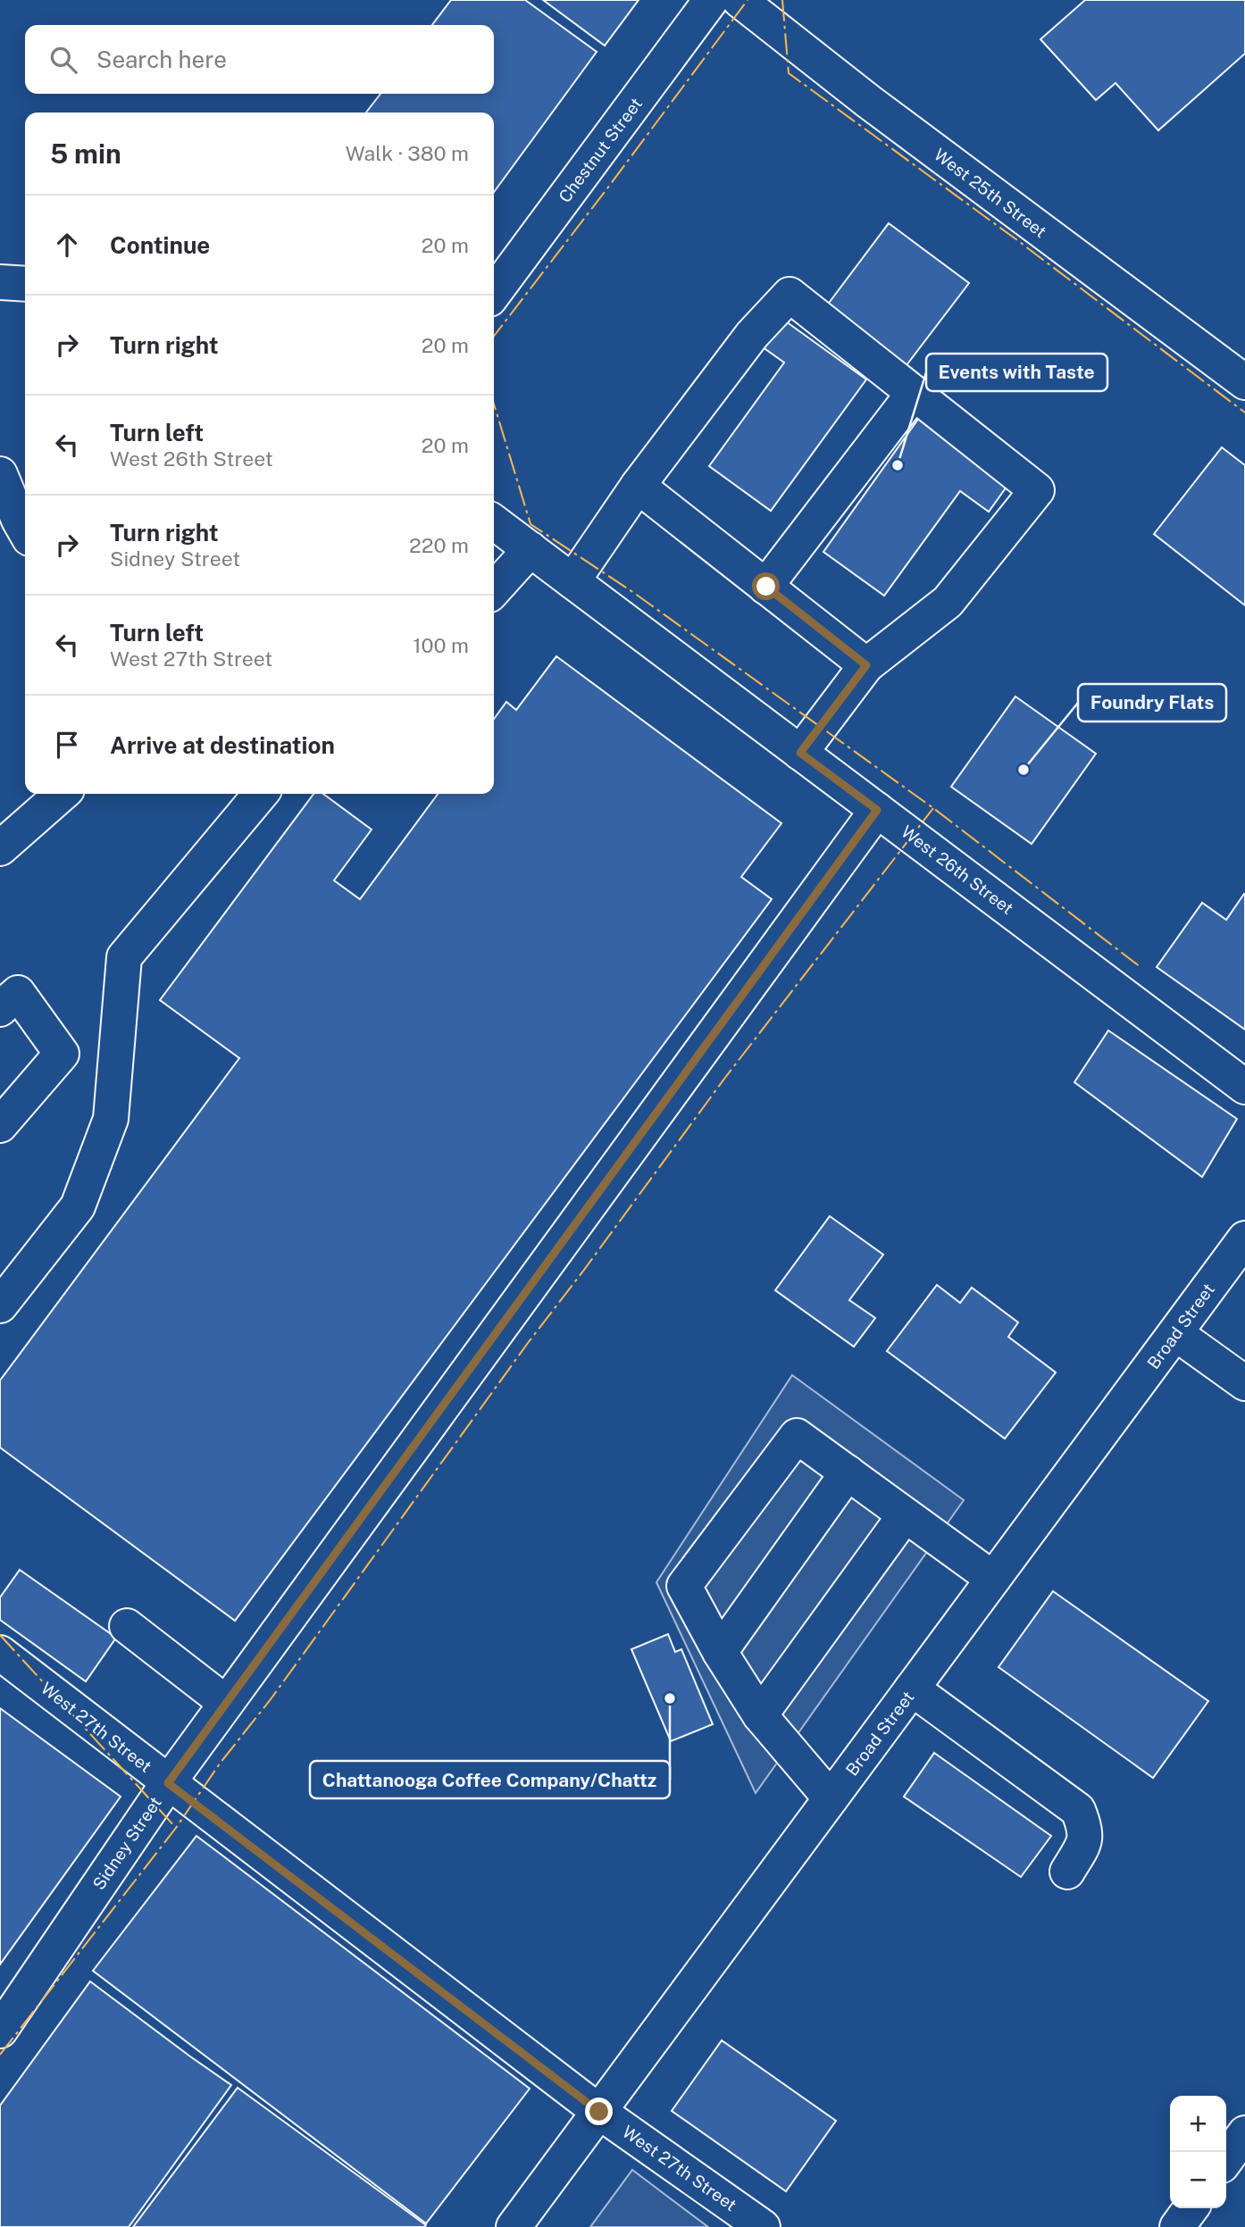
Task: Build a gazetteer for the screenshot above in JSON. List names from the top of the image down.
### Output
{
  "streets": {
    "street": [
      "Chestnut Street",
      "West 25th Street",
      "West 26th Street",
      "Broad Street",
      "West 27th Street",
      "Sidney Street"
    ]
  },
  "crossings": [
    ["West 26th Street", "Sidney Street"],
    ["Broad Street", "West 27th Street"],
    ["West 27th Street", "Sidney Street"]
  ],
  "places": ["Events with Taste", "Foundry Flats", "Chattanooga Coffee Company/Chattz"],
  "page": {
    "search": "Search here",
    "heading": ["5 min", "Walk · 380 m"],
    "list": [
      ["Continue", "20 m"],
      ["Turn right", "20 m"],
      ["Turn left", "West 26th Street", "20 m"],
      ["Turn right", "Sidney Street", "220 m"],
      ["Turn left", "West 27th Street", "100 m"],
      "Arrive at destination"
    ],
    "map_buttons": ["+", "−"]
  }
}
